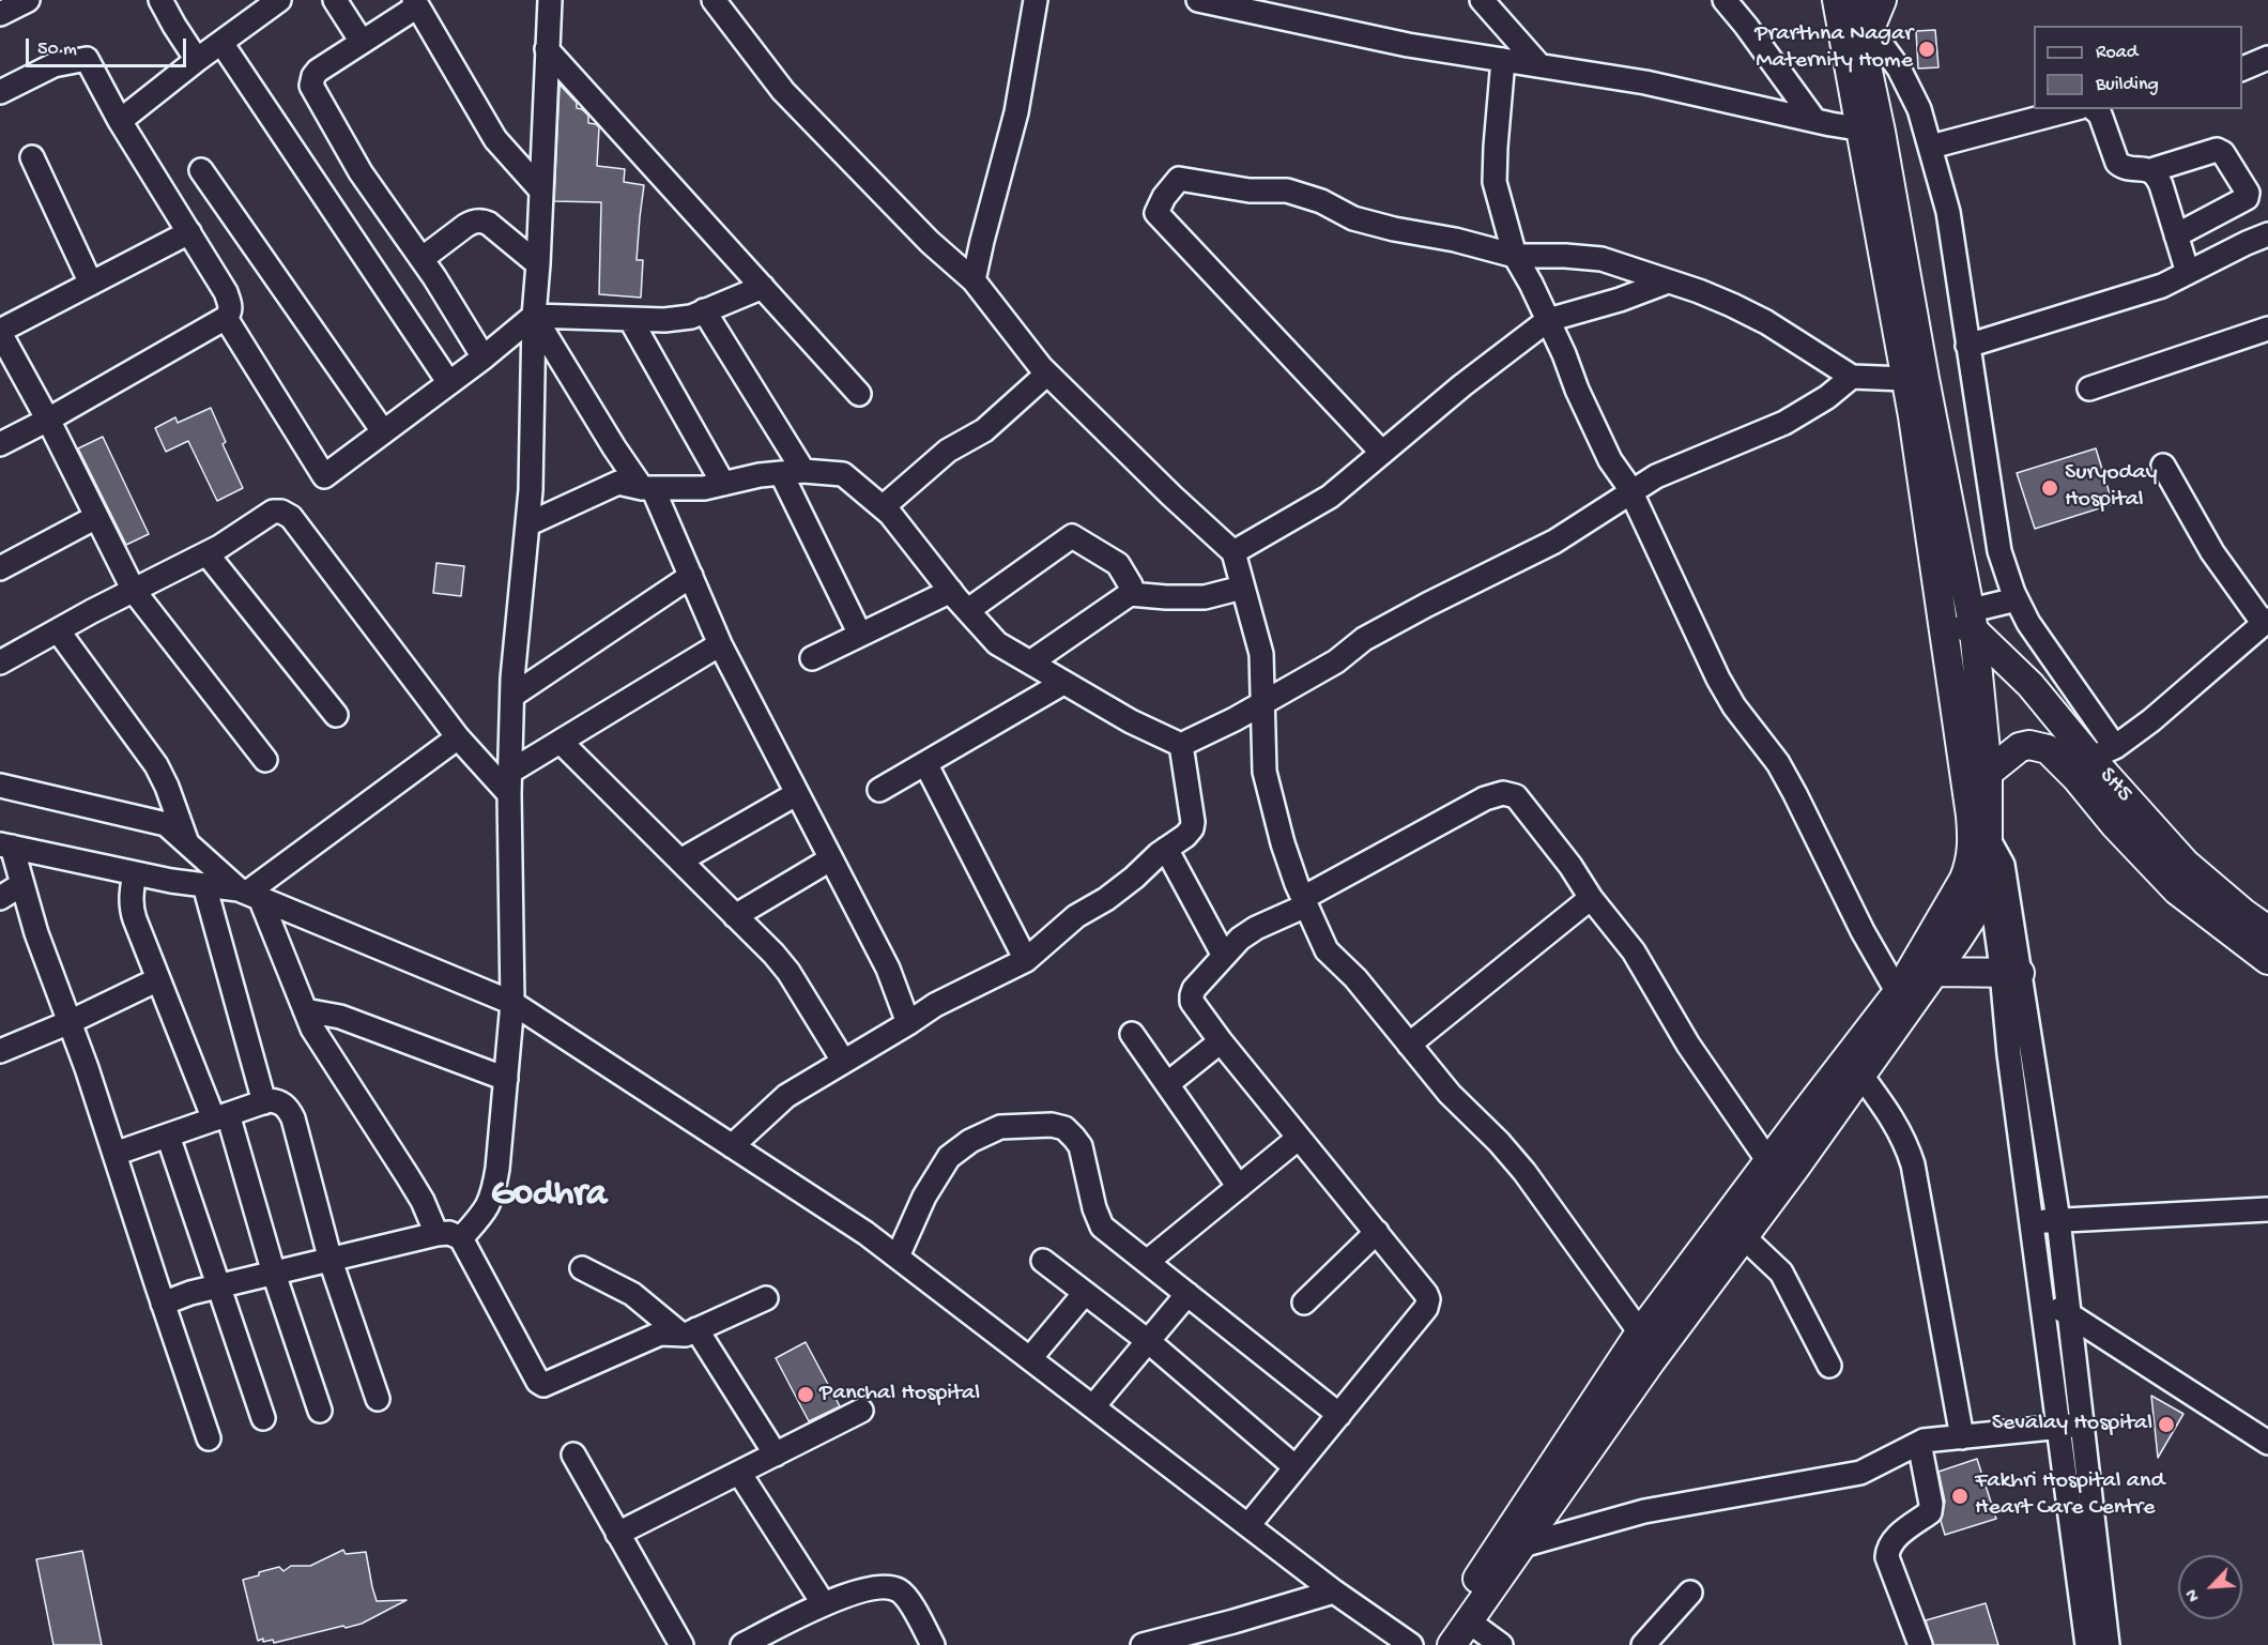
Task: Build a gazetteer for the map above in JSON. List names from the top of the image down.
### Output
{
  "streets": {
    "main road": ["SH5"]
  },
  "districts": ["Godhra"],
  "places": [
    "Prarthna Nagar Maternity Home",
    "Suryoday Hospital",
    "Panchal Hospital",
    "Sevalay Hospital",
    "Fakhri Hospital and Heart Care Centre"
  ],
  "legend": ["Road", "Building"],
  "scale_bar": "50 m",
  "north": "bottom left"
}
